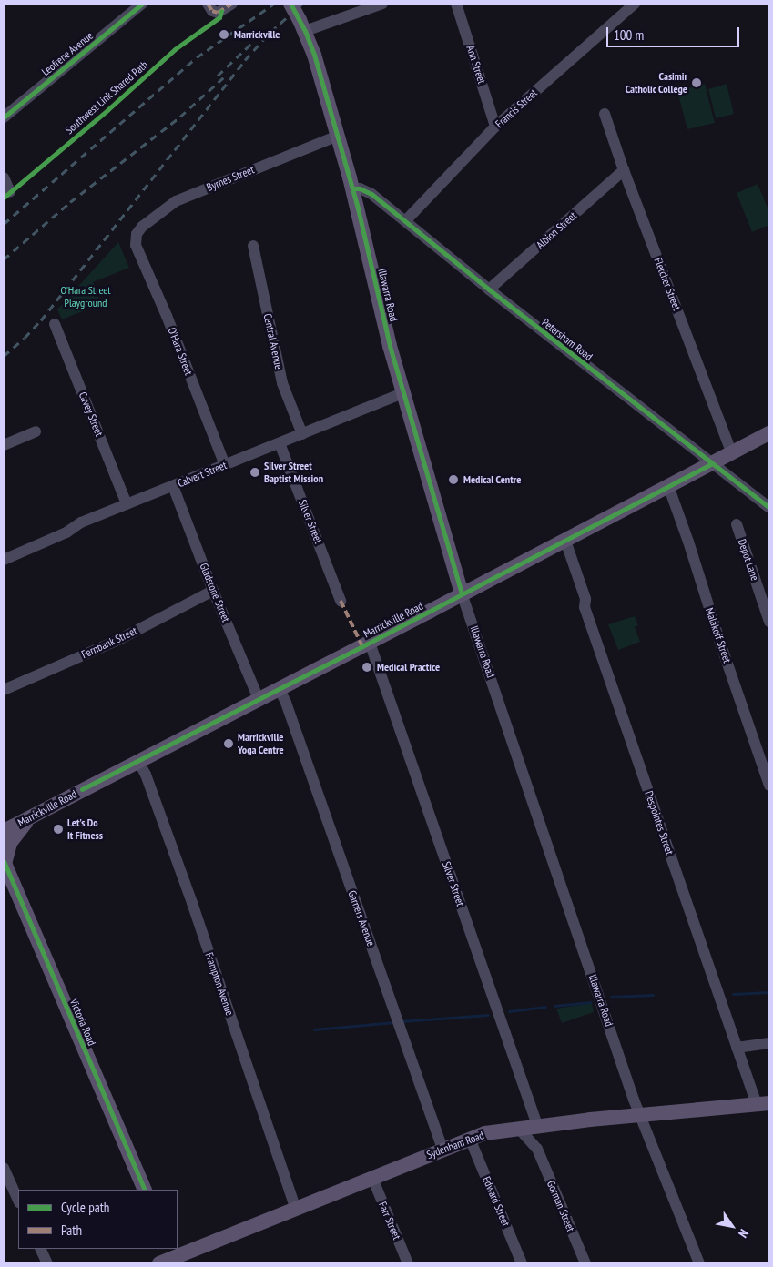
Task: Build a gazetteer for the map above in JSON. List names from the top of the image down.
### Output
{
  "streets": {
    "main road": [
      "Illawarra Road",
      "Marrickville Road",
      "Victoria Road",
      "Sydenham Road"
    ],
    "street": [
      "Leofrene Avenue",
      "Ann Street",
      "Francis Street",
      "Byrnes Street",
      "Albion Street",
      "Fletcher Street",
      "Petersham Road",
      "Central Avenue",
      "O'Hara Street",
      "Cavey Street",
      "Calvert Street",
      "Silver Street",
      "Depot Lane",
      "Gladstone Street",
      "Malakoff Street",
      "Fernbank Street",
      "Despointes Street",
      "Garners Avenue",
      "Frampton Avenue",
      "Edward Street",
      "Gorman Street",
      "Farr Street"
    ],
    "cycle path": ["Southwest Link Shared Path"]
  },
  "crossings": [
    ["Ann Street", "Francis Street"],
    ["Francis Street", "Petersham Road"],
    ["Byrnes Street", "Illawarra Road"],
    ["Byrnes Street", "O'Hara Street"],
    ["Albion Street", "Fletcher Street"],
    ["Albion Street", "Petersham Road"],
    ["Fletcher Street", "Marrickville Road"],
    ["Illawarra Road", "Petersham Road"],
    ["Illawarra Road", "Calvert Street"],
    ["Illawarra Road", "Marrickville Road"],
    ["Illawarra Road", "Sydenham Road"],
    ["Petersham Road", "Marrickville Road"],
    ["Central Avenue", "Calvert Street"],
    ["O'Hara Street", "Calvert Street"],
    ["Cavey Street", "Calvert Street"],
    ["Calvert Street", "Silver Street"],
    ["Calvert Street", "Gladstone Street"],
    ["Silver Street", "Marrickville Road"],
    ["Silver Street", "Sydenham Road"],
    ["Gladstone Street", "Marrickville Road"],
    ["Gladstone Street", "Fernbank Street"],
    ["Marrickville Road", "Malakoff Street"],
    ["Marrickville Road", "Despointes Street"],
    ["Marrickville Road", "Garners Avenue"],
    ["Marrickville Road", "Frampton Avenue"],
    ["Despointes Street", "Sydenham Road"],
    ["Garners Avenue", "Sydenham Road"],
    ["Frampton Avenue", "Sydenham Road"],
    ["Sydenham Road", "Edward Street"],
    ["Sydenham Road", "Gorman Street"],
    ["Sydenham Road", "Farr Street"]
  ],
  "parks": ["O'Hara Street Playground"],
  "places": [
    "Marrickville",
    "Casimir Catholic College",
    "Silver Street Baptist Mission",
    "Medical Centre",
    "Medical Practice",
    "Marrickville Yoga Centre",
    "Let's Do It Fitness"
  ],
  "legend": ["Cycle path", "Path"],
  "scale_bar": "100 m",
  "north": "bottom right"
}
